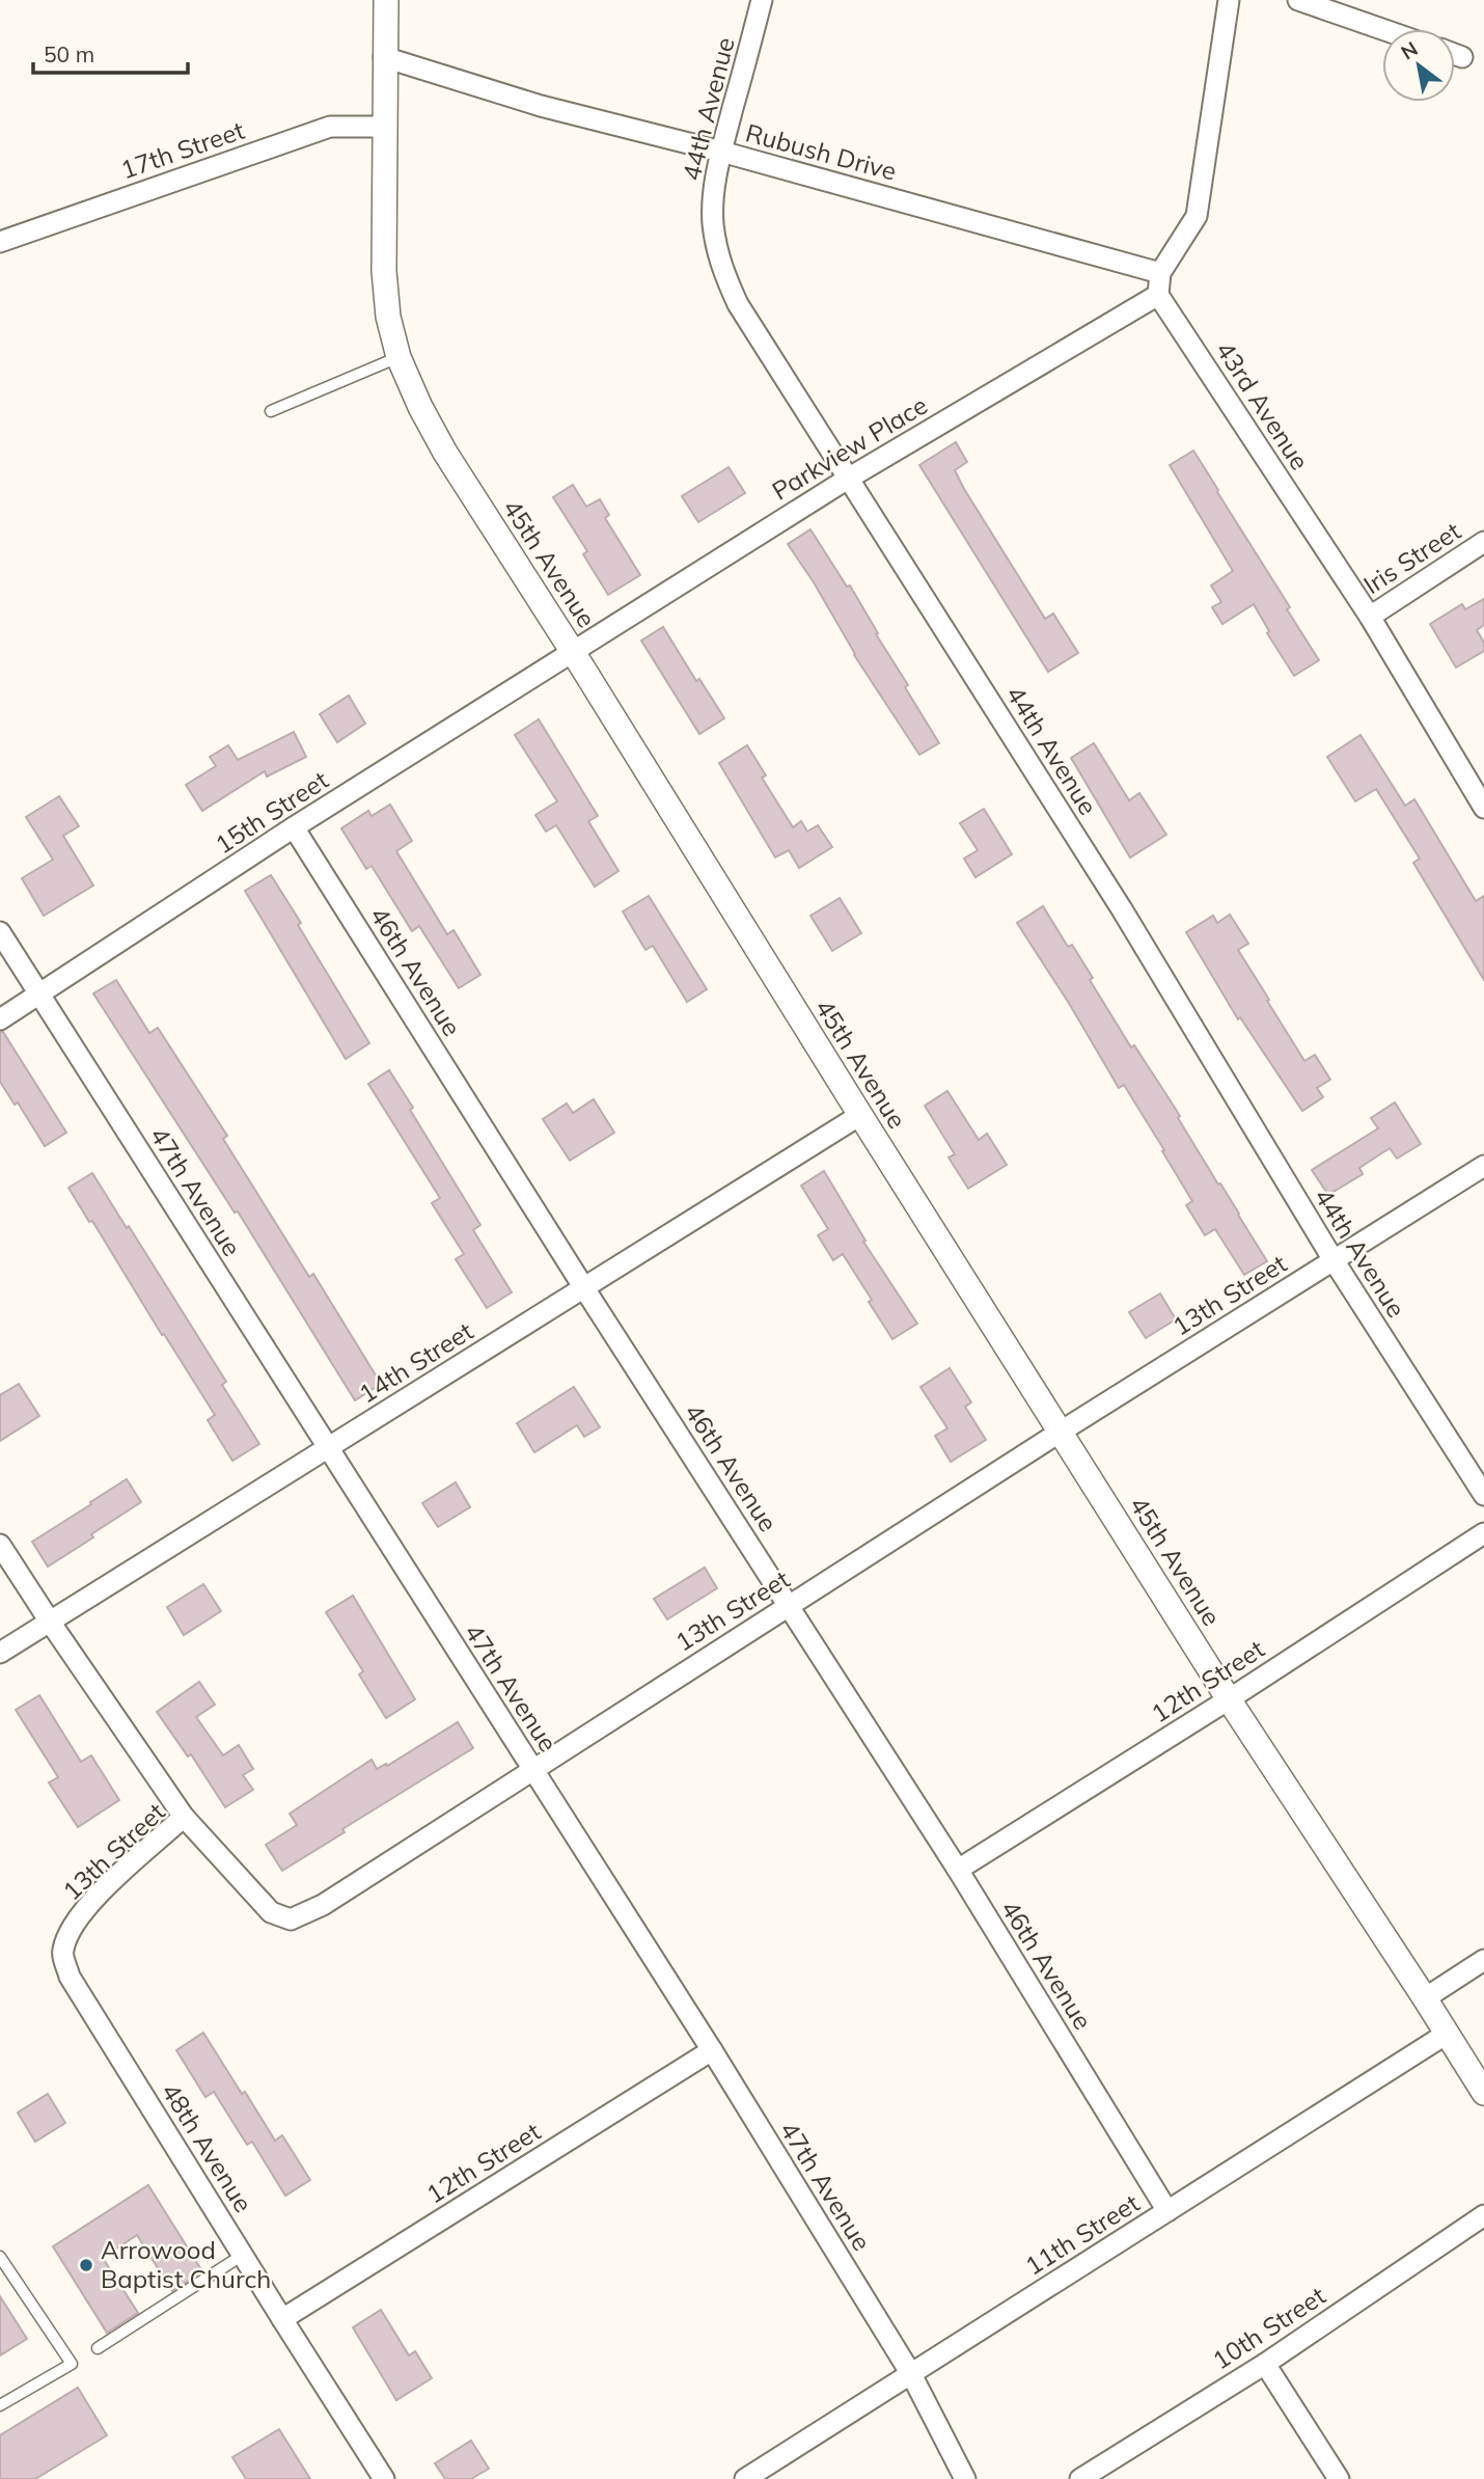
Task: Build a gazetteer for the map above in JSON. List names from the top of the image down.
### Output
{
  "streets": {
    "street": [
      "44th Avenue",
      "17th Street",
      "Rubush Drive",
      "43rd Avenue",
      "Parkview Place",
      "Iris Street",
      "45th Avenue",
      "15th Street",
      "46th Avenue",
      "47th Avenue",
      "13th Street",
      "14th Street",
      "12th Street",
      "48th Avenue",
      "11th Street",
      "10th Street"
    ]
  },
  "crossings": [
    ["44th Avenue", "Rubush Drive"],
    ["44th Avenue", "Parkview Place"],
    ["44th Avenue", "13th Street"],
    ["17th Street", "45th Avenue"],
    ["Rubush Drive", "45th Avenue"],
    ["43rd Avenue", "Parkview Place"],
    ["43rd Avenue", "Iris Street"],
    ["Parkview Place", "45th Avenue"],
    ["Parkview Place", "15th Street"],
    ["45th Avenue", "15th Street"],
    ["45th Avenue", "13th Street"],
    ["45th Avenue", "14th Street"],
    ["45th Avenue", "12th Street"],
    ["45th Avenue", "11th Street"],
    ["15th Street", "46th Avenue"],
    ["15th Street", "47th Avenue"],
    ["46th Avenue", "13th Street"],
    ["46th Avenue", "14th Street"],
    ["46th Avenue", "12th Street"],
    ["46th Avenue", "11th Street"],
    ["47th Avenue", "13th Street"],
    ["47th Avenue", "14th Street"],
    ["47th Avenue", "12th Street"],
    ["47th Avenue", "11th Street"],
    ["13th Street", "48th Avenue"],
    ["12th Street", "48th Avenue"]
  ],
  "places": ["Arrowood Baptist Church"],
  "scale_bar": "50 m",
  "north": "top left"
}
